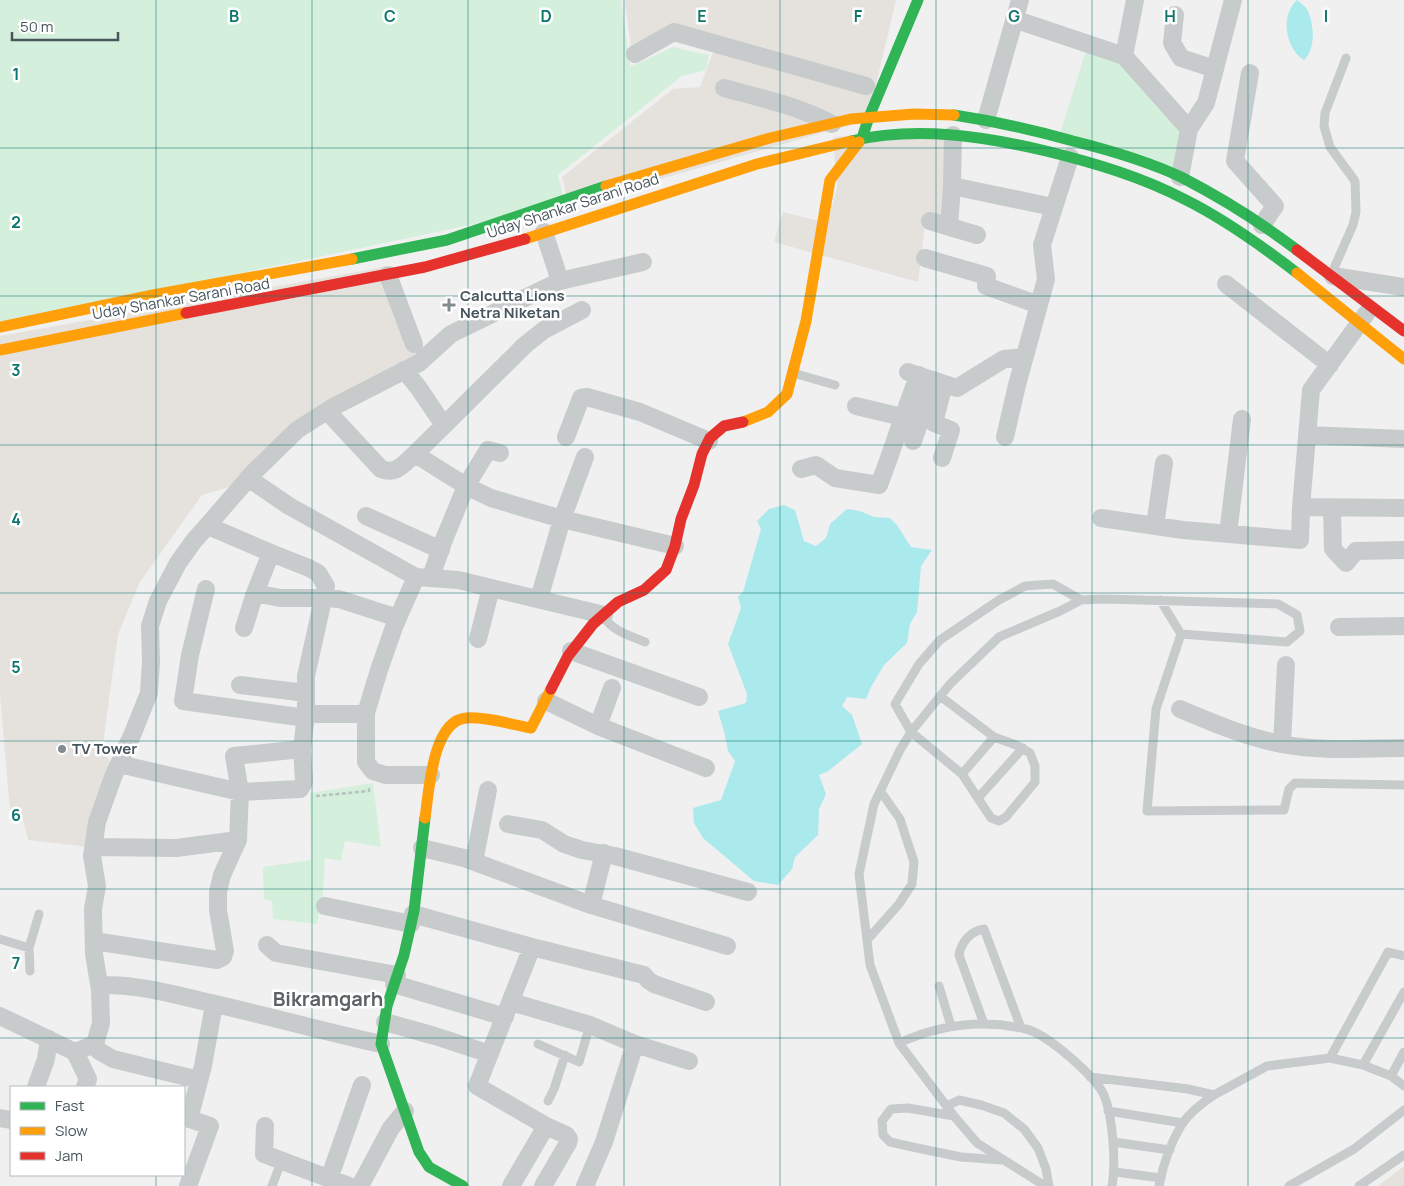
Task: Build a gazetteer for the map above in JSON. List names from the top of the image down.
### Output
{
  "streets": {
    "street": ["Uday Shankar Sarani Road"]
  },
  "districts": ["Bikramgarh"],
  "places": {
    "health": ["Calcutta Lions Netra Niketan"],
    "other": ["TV Tower"]
  },
  "legend": ["Fast", "Slow", "Jam"],
  "scale_bar": "50 m",
  "grid": {
    "columns": [
      "B",
      "C",
      "D",
      "E",
      "F",
      "G",
      "H",
      "I"
    ],
    "rows": [
      "1",
      "2",
      "3",
      "4",
      "5",
      "6",
      "7"
    ]
  }
}
